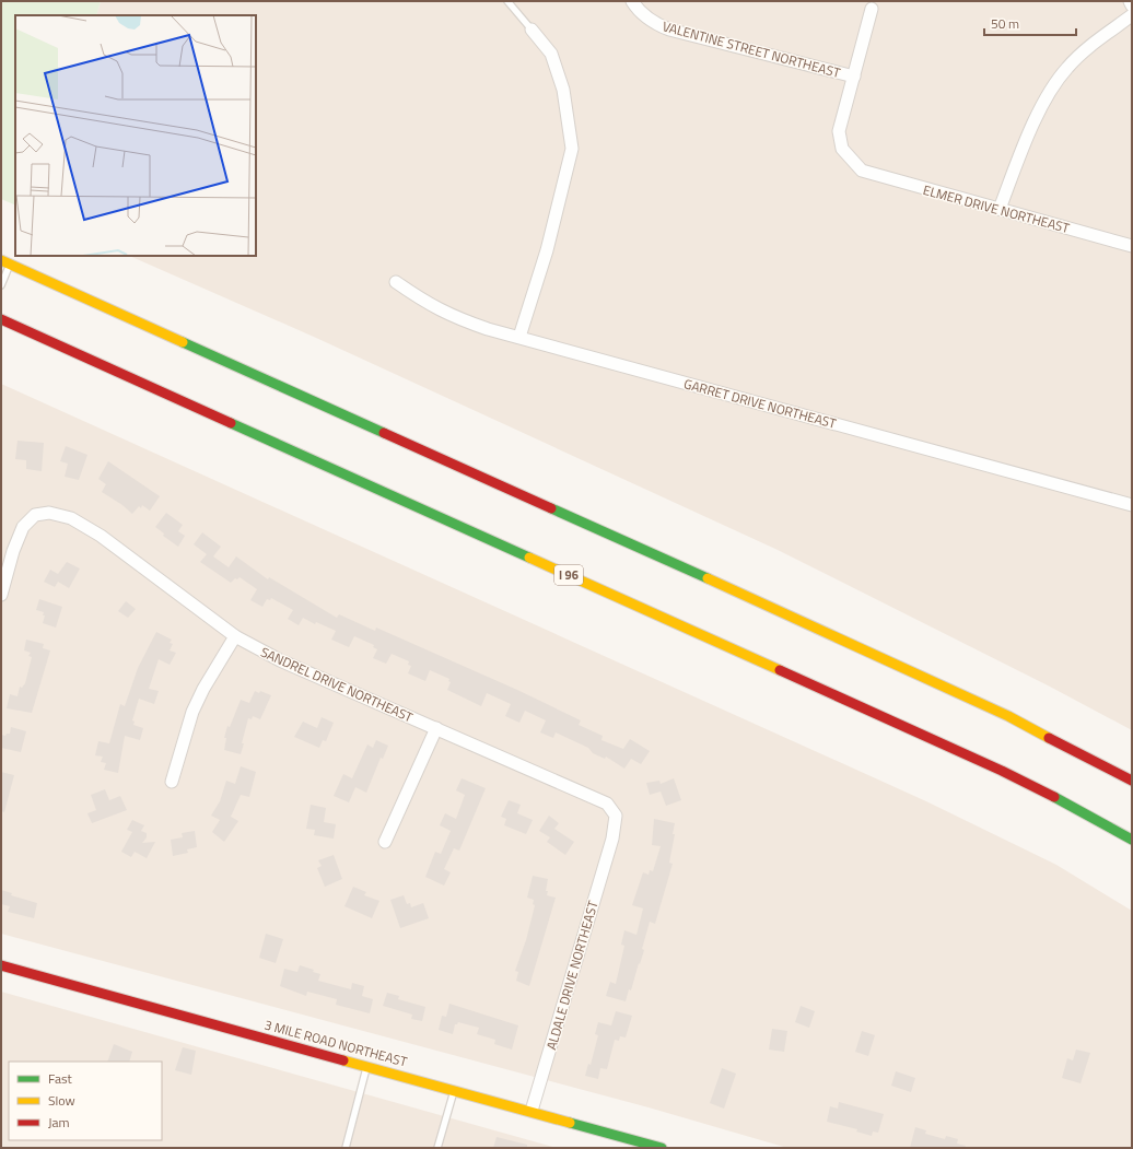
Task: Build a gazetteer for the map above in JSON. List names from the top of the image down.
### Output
{
  "streets": {
    "main road": ["I 96", "3 MILE ROAD NORTHEAST"],
    "street": [
      "VALENTINE STREET NORTHEAST",
      "ELMER DRIVE NORTHEAST",
      "GARRET DRIVE NORTHEAST",
      "SANDREL DRIVE NORTHEAST",
      "ALDALE DRIVE NORTHEAST"
    ]
  },
  "crossings": [
    ["VALENTINE STREET NORTHEAST", "ELMER DRIVE NORTHEAST"],
    ["SANDREL DRIVE NORTHEAST", "ALDALE DRIVE NORTHEAST"],
    ["ALDALE DRIVE NORTHEAST", "3 MILE ROAD NORTHEAST"]
  ],
  "legend": ["Fast", "Slow", "Jam"],
  "scale_bar": "50 m"
}
